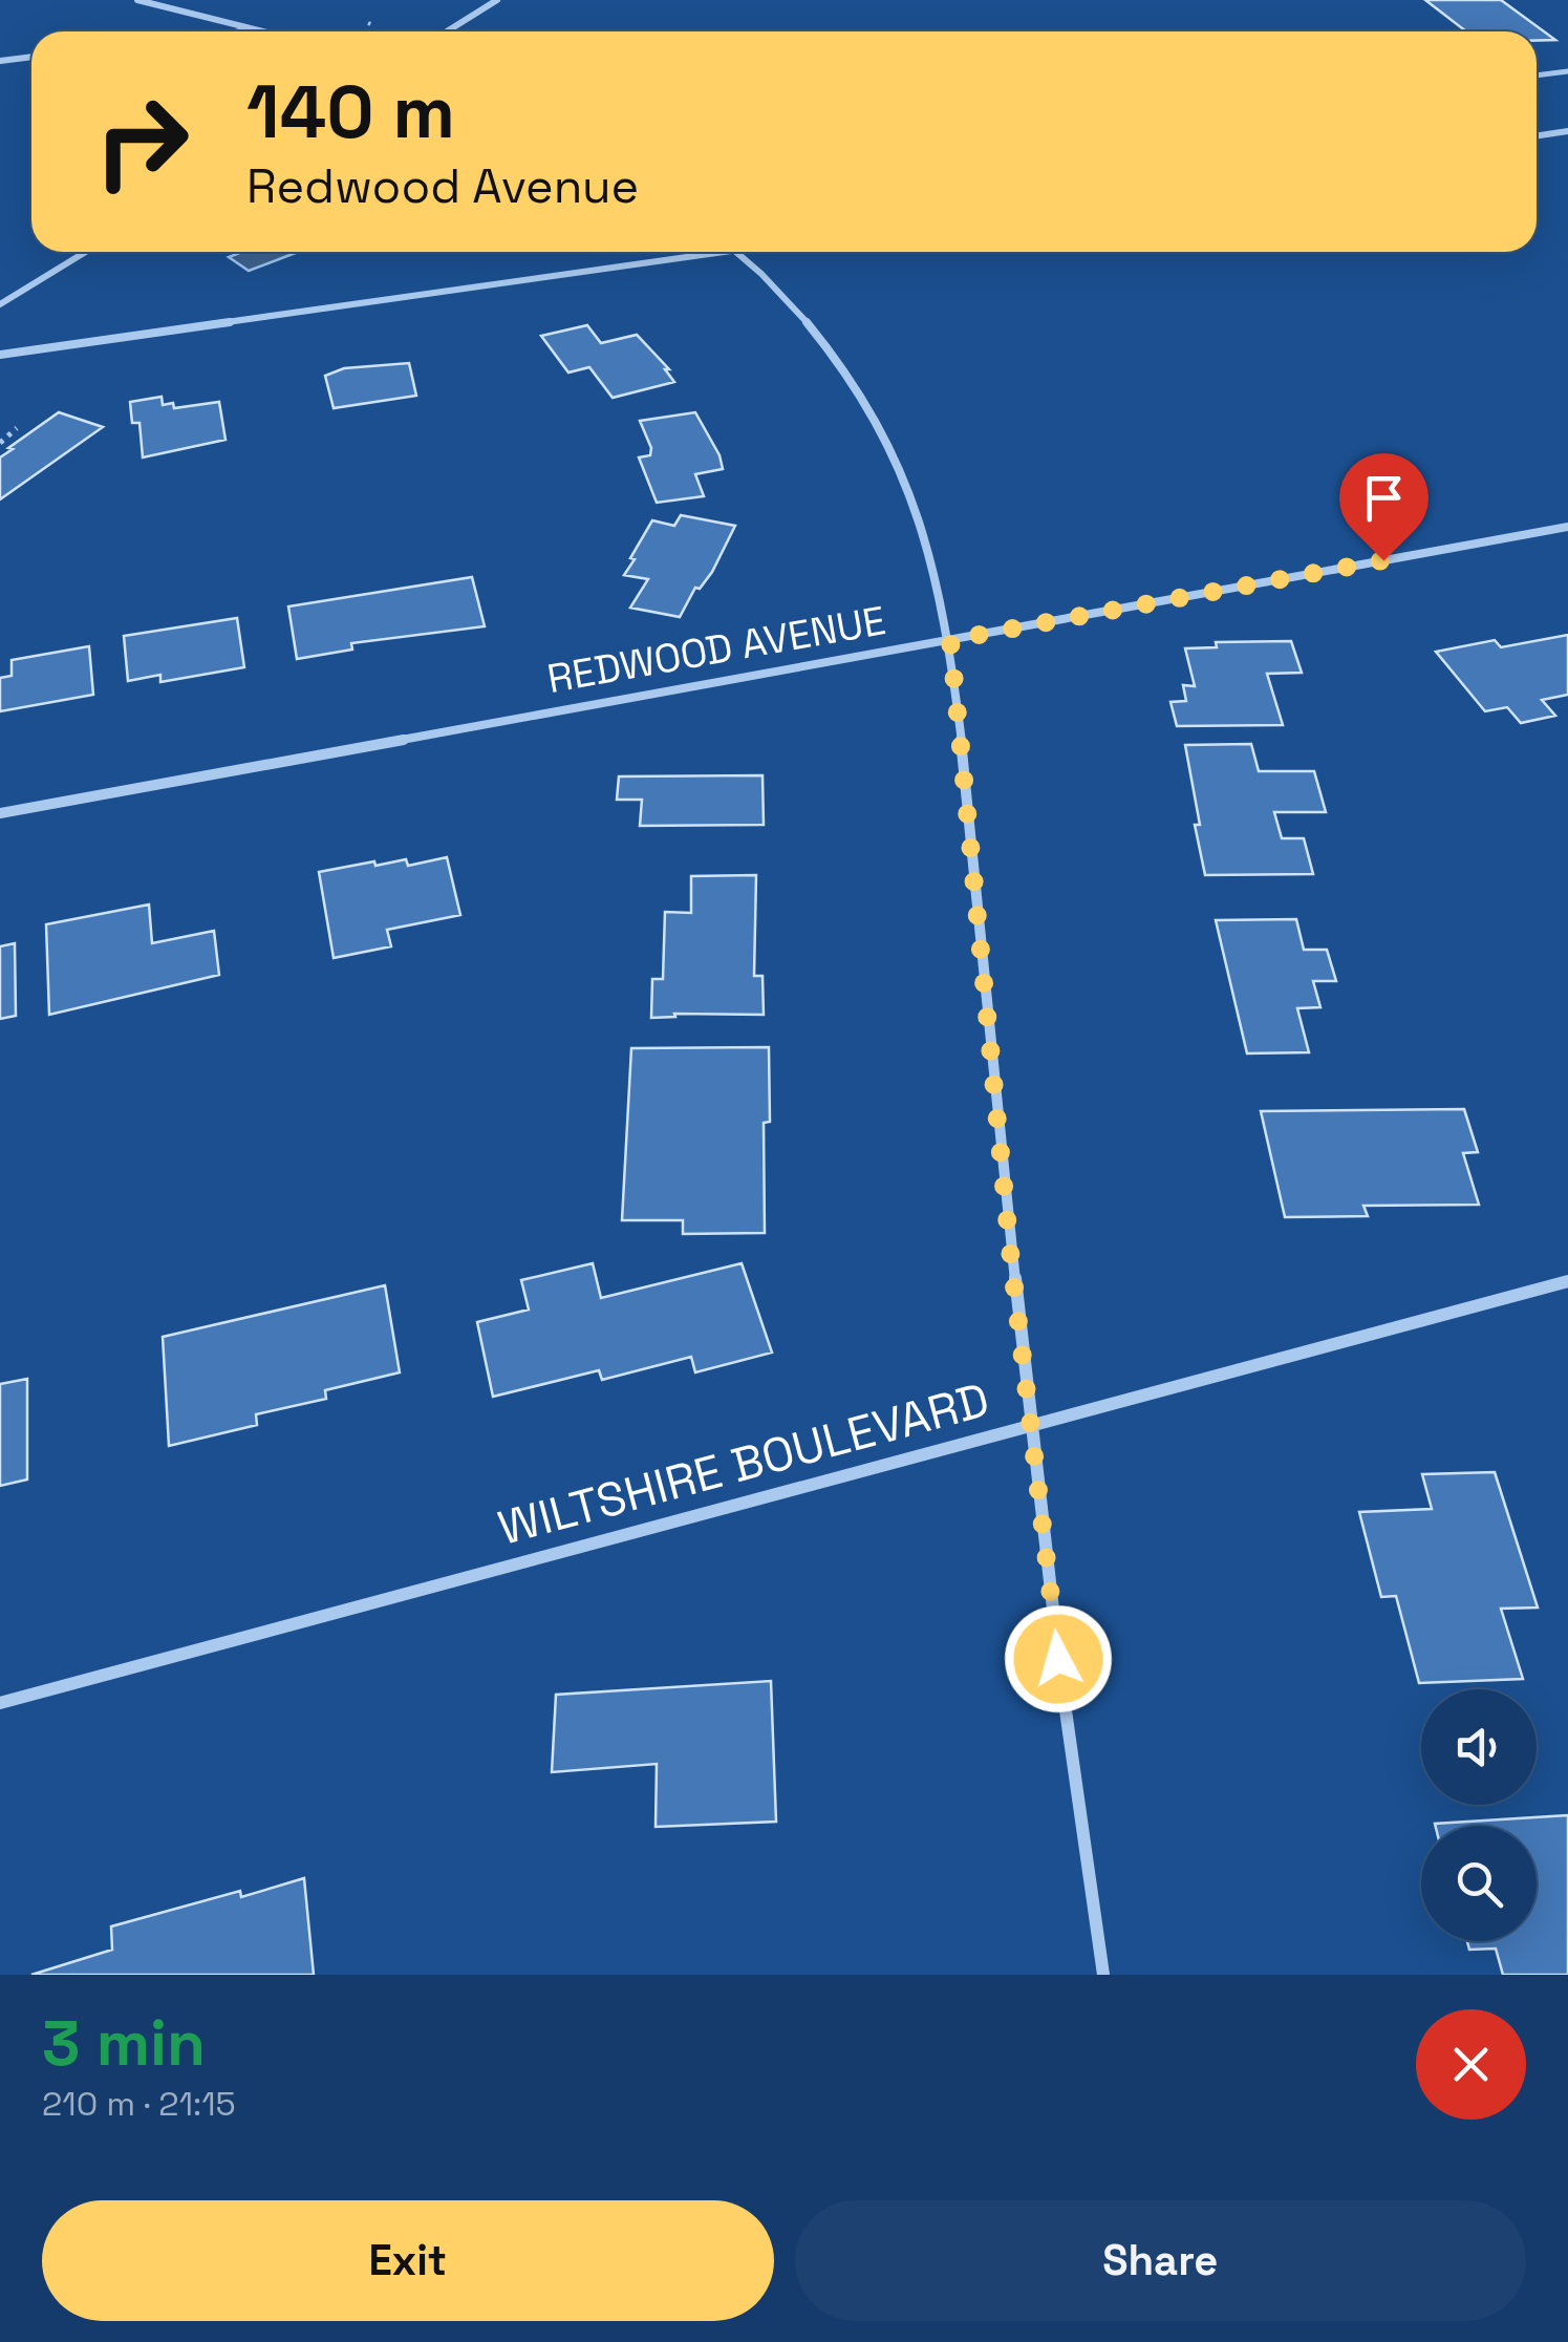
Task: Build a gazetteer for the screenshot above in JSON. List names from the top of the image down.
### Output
{
  "streets": {
    "street": ["REDWOOD AVENUE", "WILTSHIRE BOULEVARD"]
  },
  "page": {
    "turn": ["140 m", "Redwood Avenue"],
    "heading": ["3 min", "210 m · 21:15"],
    "buttons": ["Exit", "Share"]
  }
}
